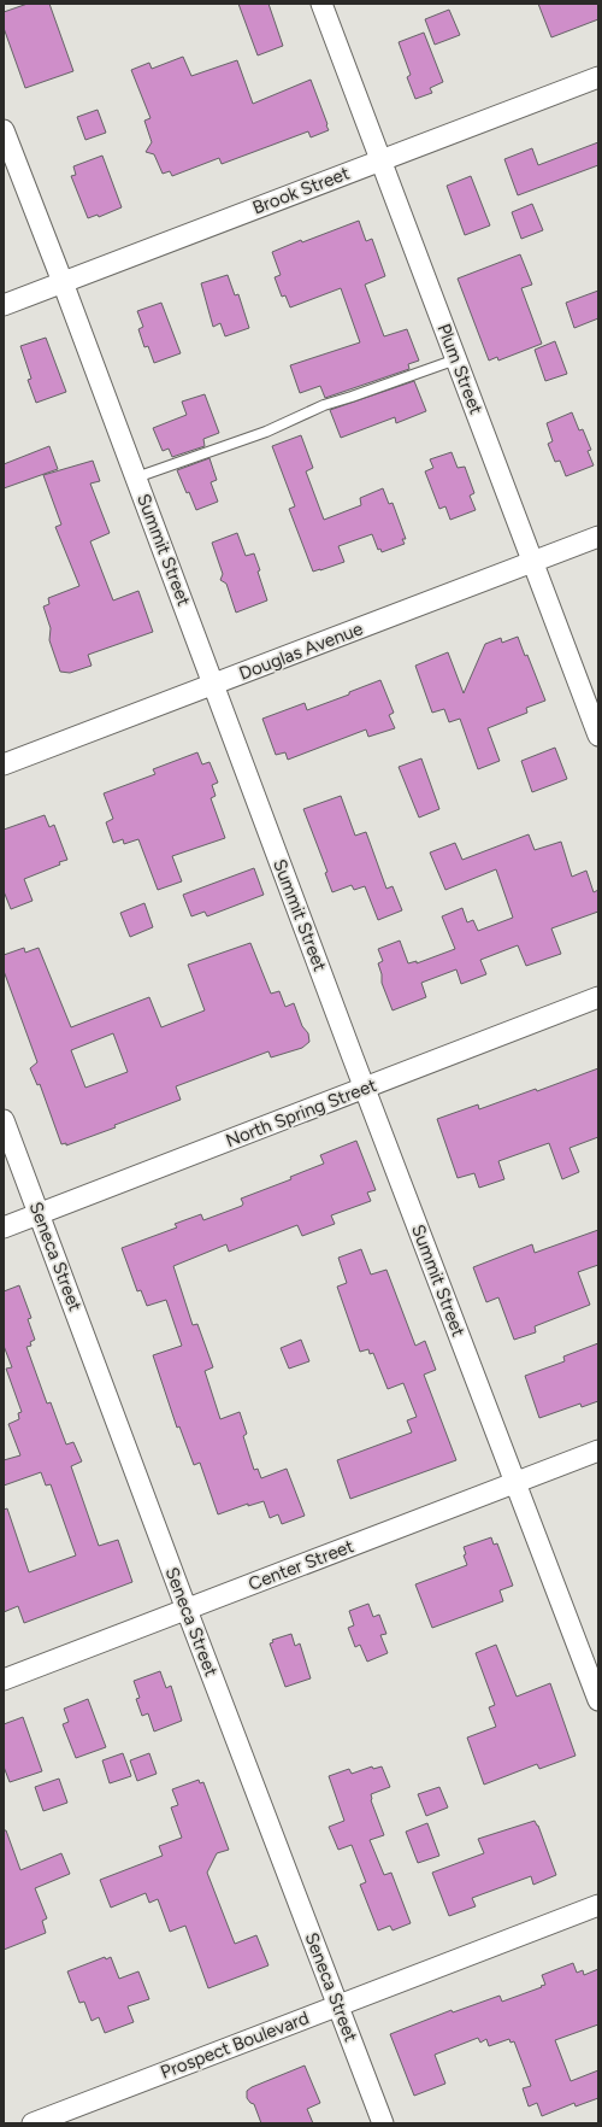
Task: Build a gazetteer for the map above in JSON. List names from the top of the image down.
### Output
{
  "streets": {
    "street": [
      "Brook Street",
      "Plum Street",
      "Summit Street",
      "Douglas Avenue",
      "North Spring Street",
      "Seneca Street",
      "Center Street",
      "Prospect Boulevard"
    ]
  },
  "crossings": [
    ["Brook Street", "Plum Street"],
    ["Brook Street", "Summit Street"],
    ["Plum Street", "Douglas Avenue"],
    ["Summit Street", "Douglas Avenue"],
    ["Summit Street", "North Spring Street"],
    ["Summit Street", "Center Street"],
    ["North Spring Street", "Seneca Street"],
    ["Seneca Street", "Center Street"],
    ["Seneca Street", "Prospect Boulevard"]
  ]
}
